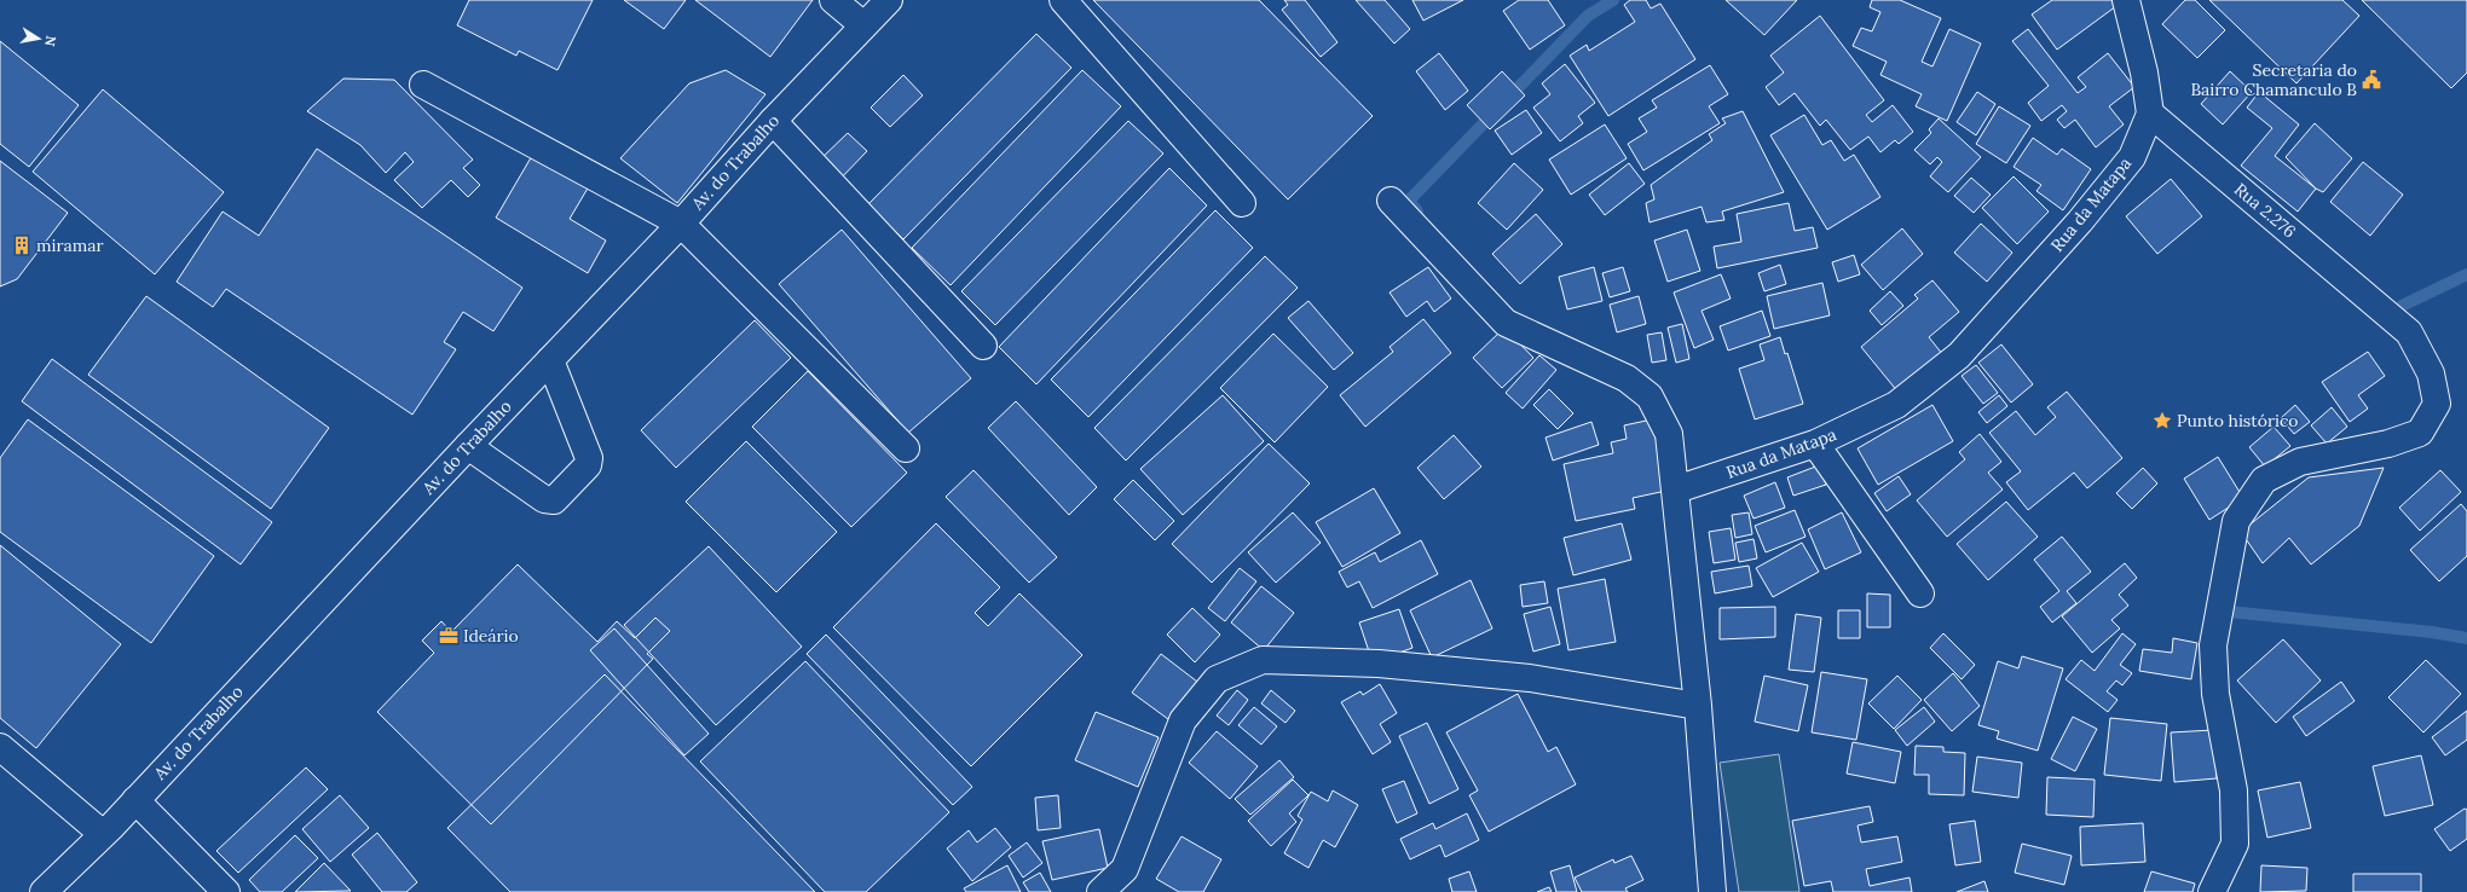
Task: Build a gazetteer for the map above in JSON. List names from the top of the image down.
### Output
{
  "streets": {
    "street": ["Av. do Trabalho", "Rua da Matapa", "Rua 2.276"]
  },
  "crossings": [
    ["Rua da Matapa", "Rua 2.276"]
  ],
  "places": {
    "public building": ["Secretaria do Bairro Chamanculo B"],
    "building": ["miramar"],
    "place": ["Punto histórico"],
    "office": ["Ideário"]
  },
  "north": "right"
}
